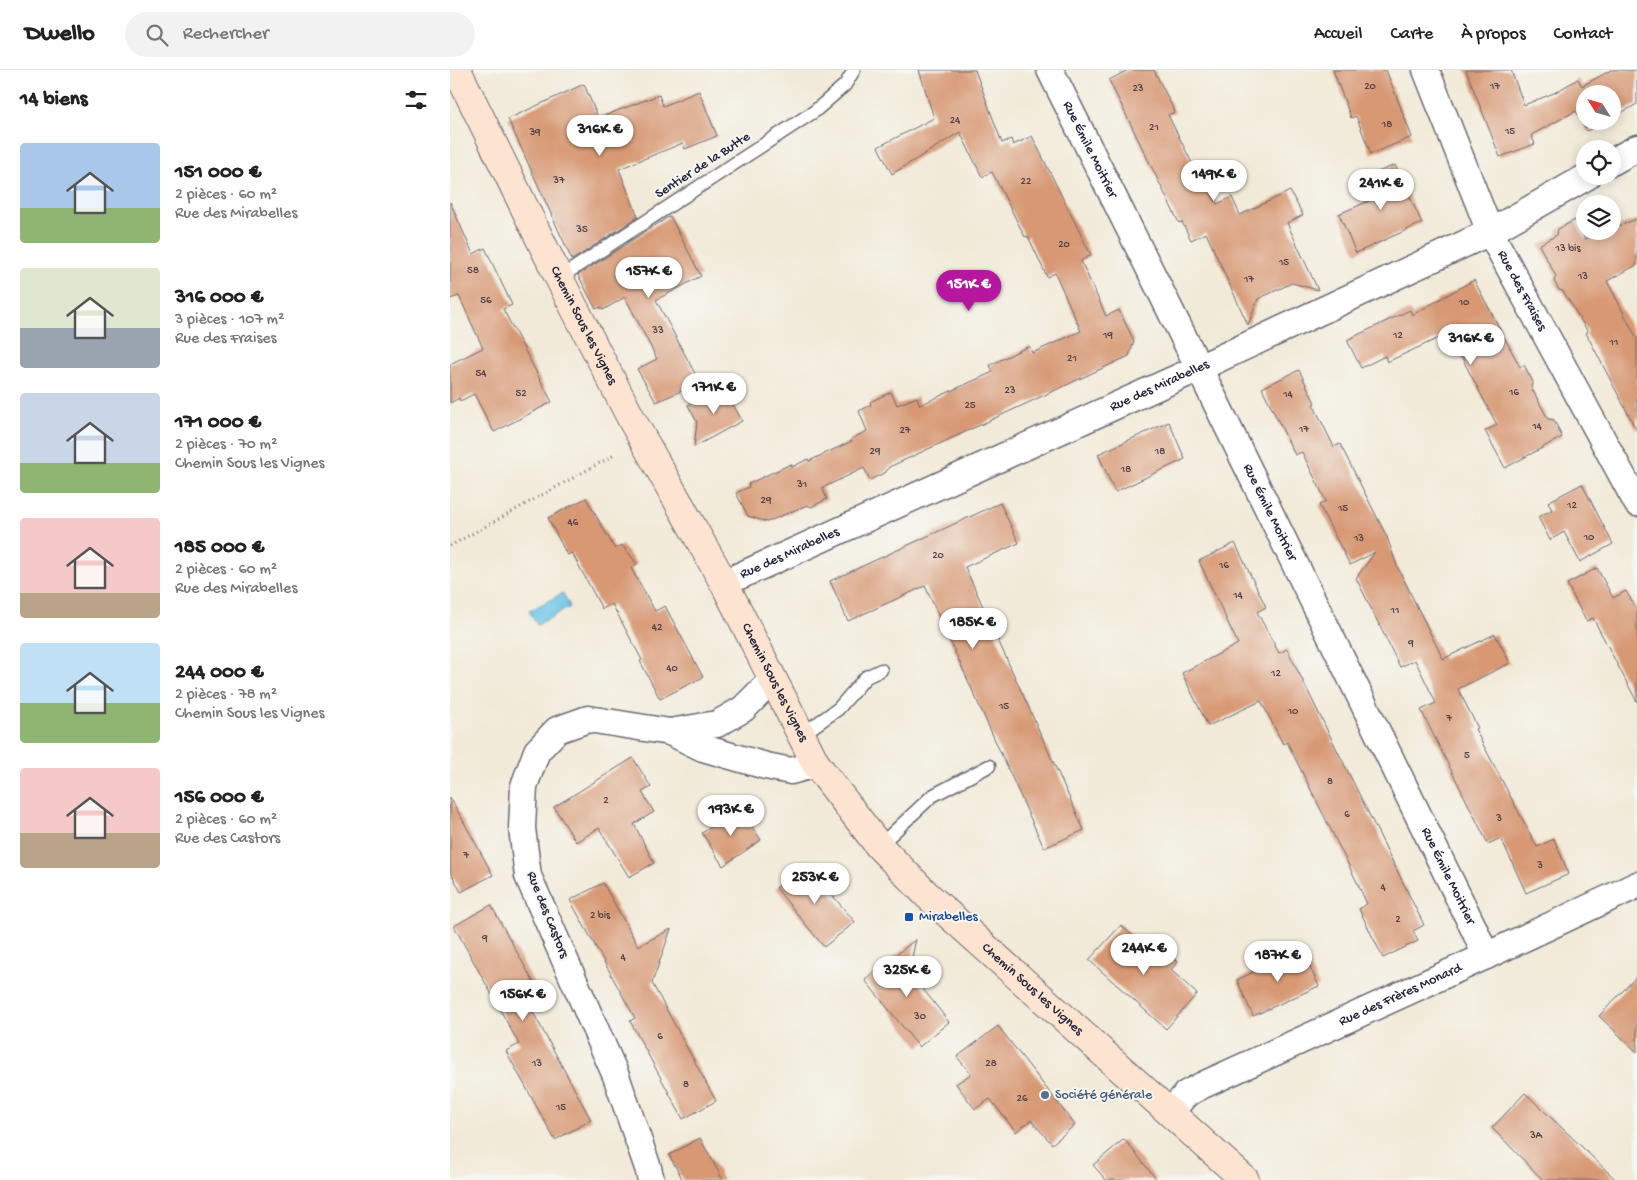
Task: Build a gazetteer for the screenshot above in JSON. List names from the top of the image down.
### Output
{
  "streets": {
    "street": [
      "Rue Émile Moitrier",
      "Rue des Fraises",
      "Chemin Sous les Vignes",
      "Rue des Mirabelles",
      "Rue des Castors",
      "Rue des Frères Monard"
    ],
    "lane": ["Sentier de la Butte"]
  },
  "crossings": [
    ["Rue Émile Moitrier", "Rue des Mirabelles"],
    ["Rue Émile Moitrier", "Rue des Frères Monard"],
    ["Sentier de la Butte", "Chemin Sous les Vignes"],
    ["Rue des Fraises", "Rue des Mirabelles"],
    ["Chemin Sous les Vignes", "Rue des Mirabelles"],
    ["Chemin Sous les Vignes", "Rue des Castors"],
    ["Chemin Sous les Vignes", "Rue des Frères Monard"]
  ],
  "places": {
    "transit": ["Mirabelles"],
    "other": ["Société générale"]
  },
  "house_numbers": [
    "20",
    "17",
    "23",
    "24",
    "18",
    "21",
    "15",
    "39",
    "37",
    "22",
    "35",
    "20",
    "13 bis",
    "15",
    "58",
    "13",
    "17",
    "56",
    "10",
    "33",
    "19",
    "12",
    "11",
    "21",
    "54",
    "23",
    "16",
    "52",
    "14",
    "25",
    "14",
    "17",
    "27",
    "29",
    "18",
    "18",
    "31",
    "29",
    "12",
    "15",
    "46",
    "10",
    "13",
    "20",
    "16",
    "14",
    "11",
    "42",
    "9",
    "40",
    "12",
    "15",
    "10",
    "7",
    "5",
    "8",
    "2",
    "6",
    "3",
    "7",
    "3",
    "4",
    "2 bis",
    "2",
    "9",
    "4",
    "30",
    "6",
    "13",
    "28",
    "8",
    "26",
    "15",
    "3A"
  ],
  "north": "top left",
  "page": {
    "header": "Dwello",
    "search": "Rechercher",
    "nav": [
      "Accueil",
      "Carte",
      "À propos",
      "Contact"
    ],
    "heading": "14 biens",
    "price": [
      "316K €",
      "149K €",
      "241K €",
      "157K €",
      "151K €",
      "316K €",
      "171K €",
      "185K €",
      "193K €",
      "253K €",
      "244K €",
      "187K €",
      "325K €",
      "156K €"
    ],
    "list": [
      {
        "name": "151 000 €",
        "note": "2 pièces · 60 m² · Rue des Mirabelles"
      },
      {
        "name": "316 000 €",
        "note": "3 pièces · 107 m² · Rue des Fraises"
      },
      {
        "name": "171 000 €",
        "note": "2 pièces · 70 m² · Chemin Sous les Vignes"
      },
      {
        "name": "185 000 €",
        "note": "2 pièces · 60 m² · Rue des Mirabelles"
      },
      {
        "name": "244 000 €",
        "note": "2 pièces · 78 m² · Chemin Sous les Vignes"
      },
      {
        "name": "156 000 €",
        "note": "2 pièces · 60 m² · Rue des Castors"
      }
    ]
  }
}
